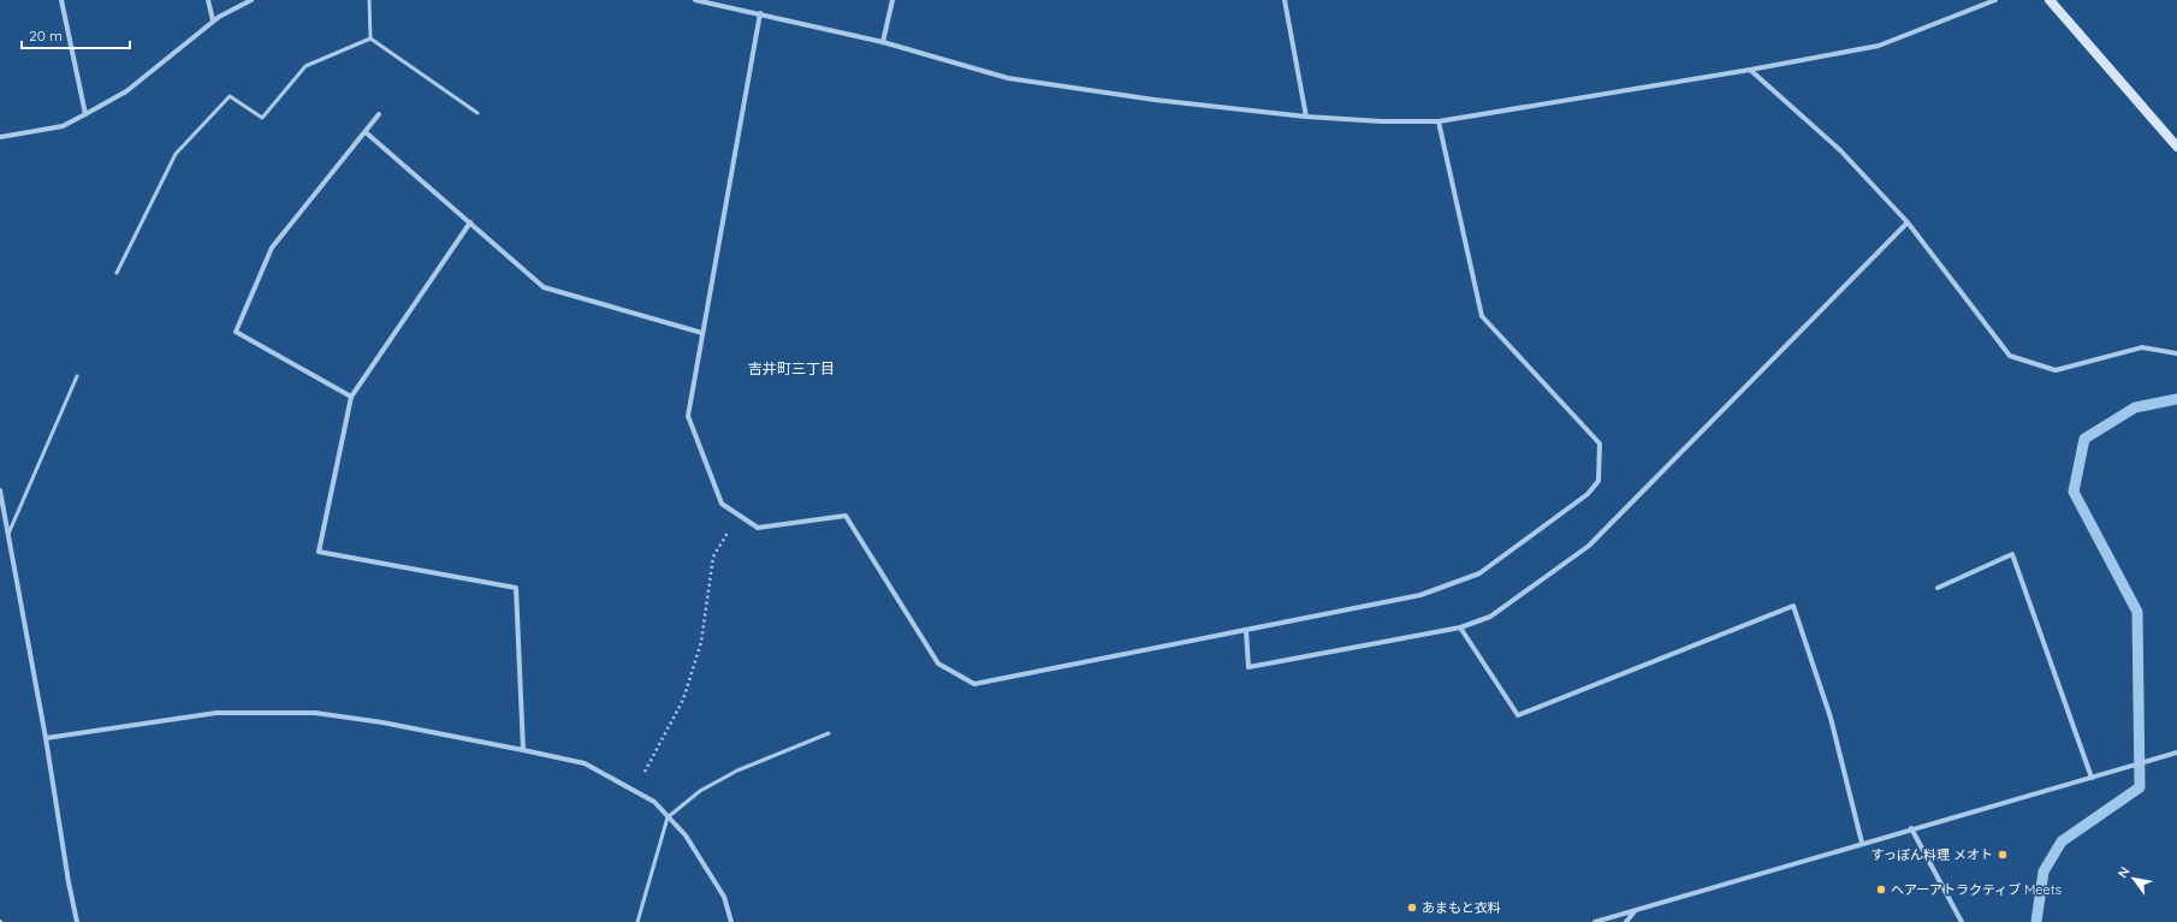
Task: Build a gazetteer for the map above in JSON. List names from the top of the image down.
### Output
{
  "districts": ["吉井町三丁目"],
  "places": ["すっぽん料理 メオト", "ヘアーアトラクティブ Meets", "あまもと衣料"],
  "scale_bar": "20 m",
  "north": "top left"
}
